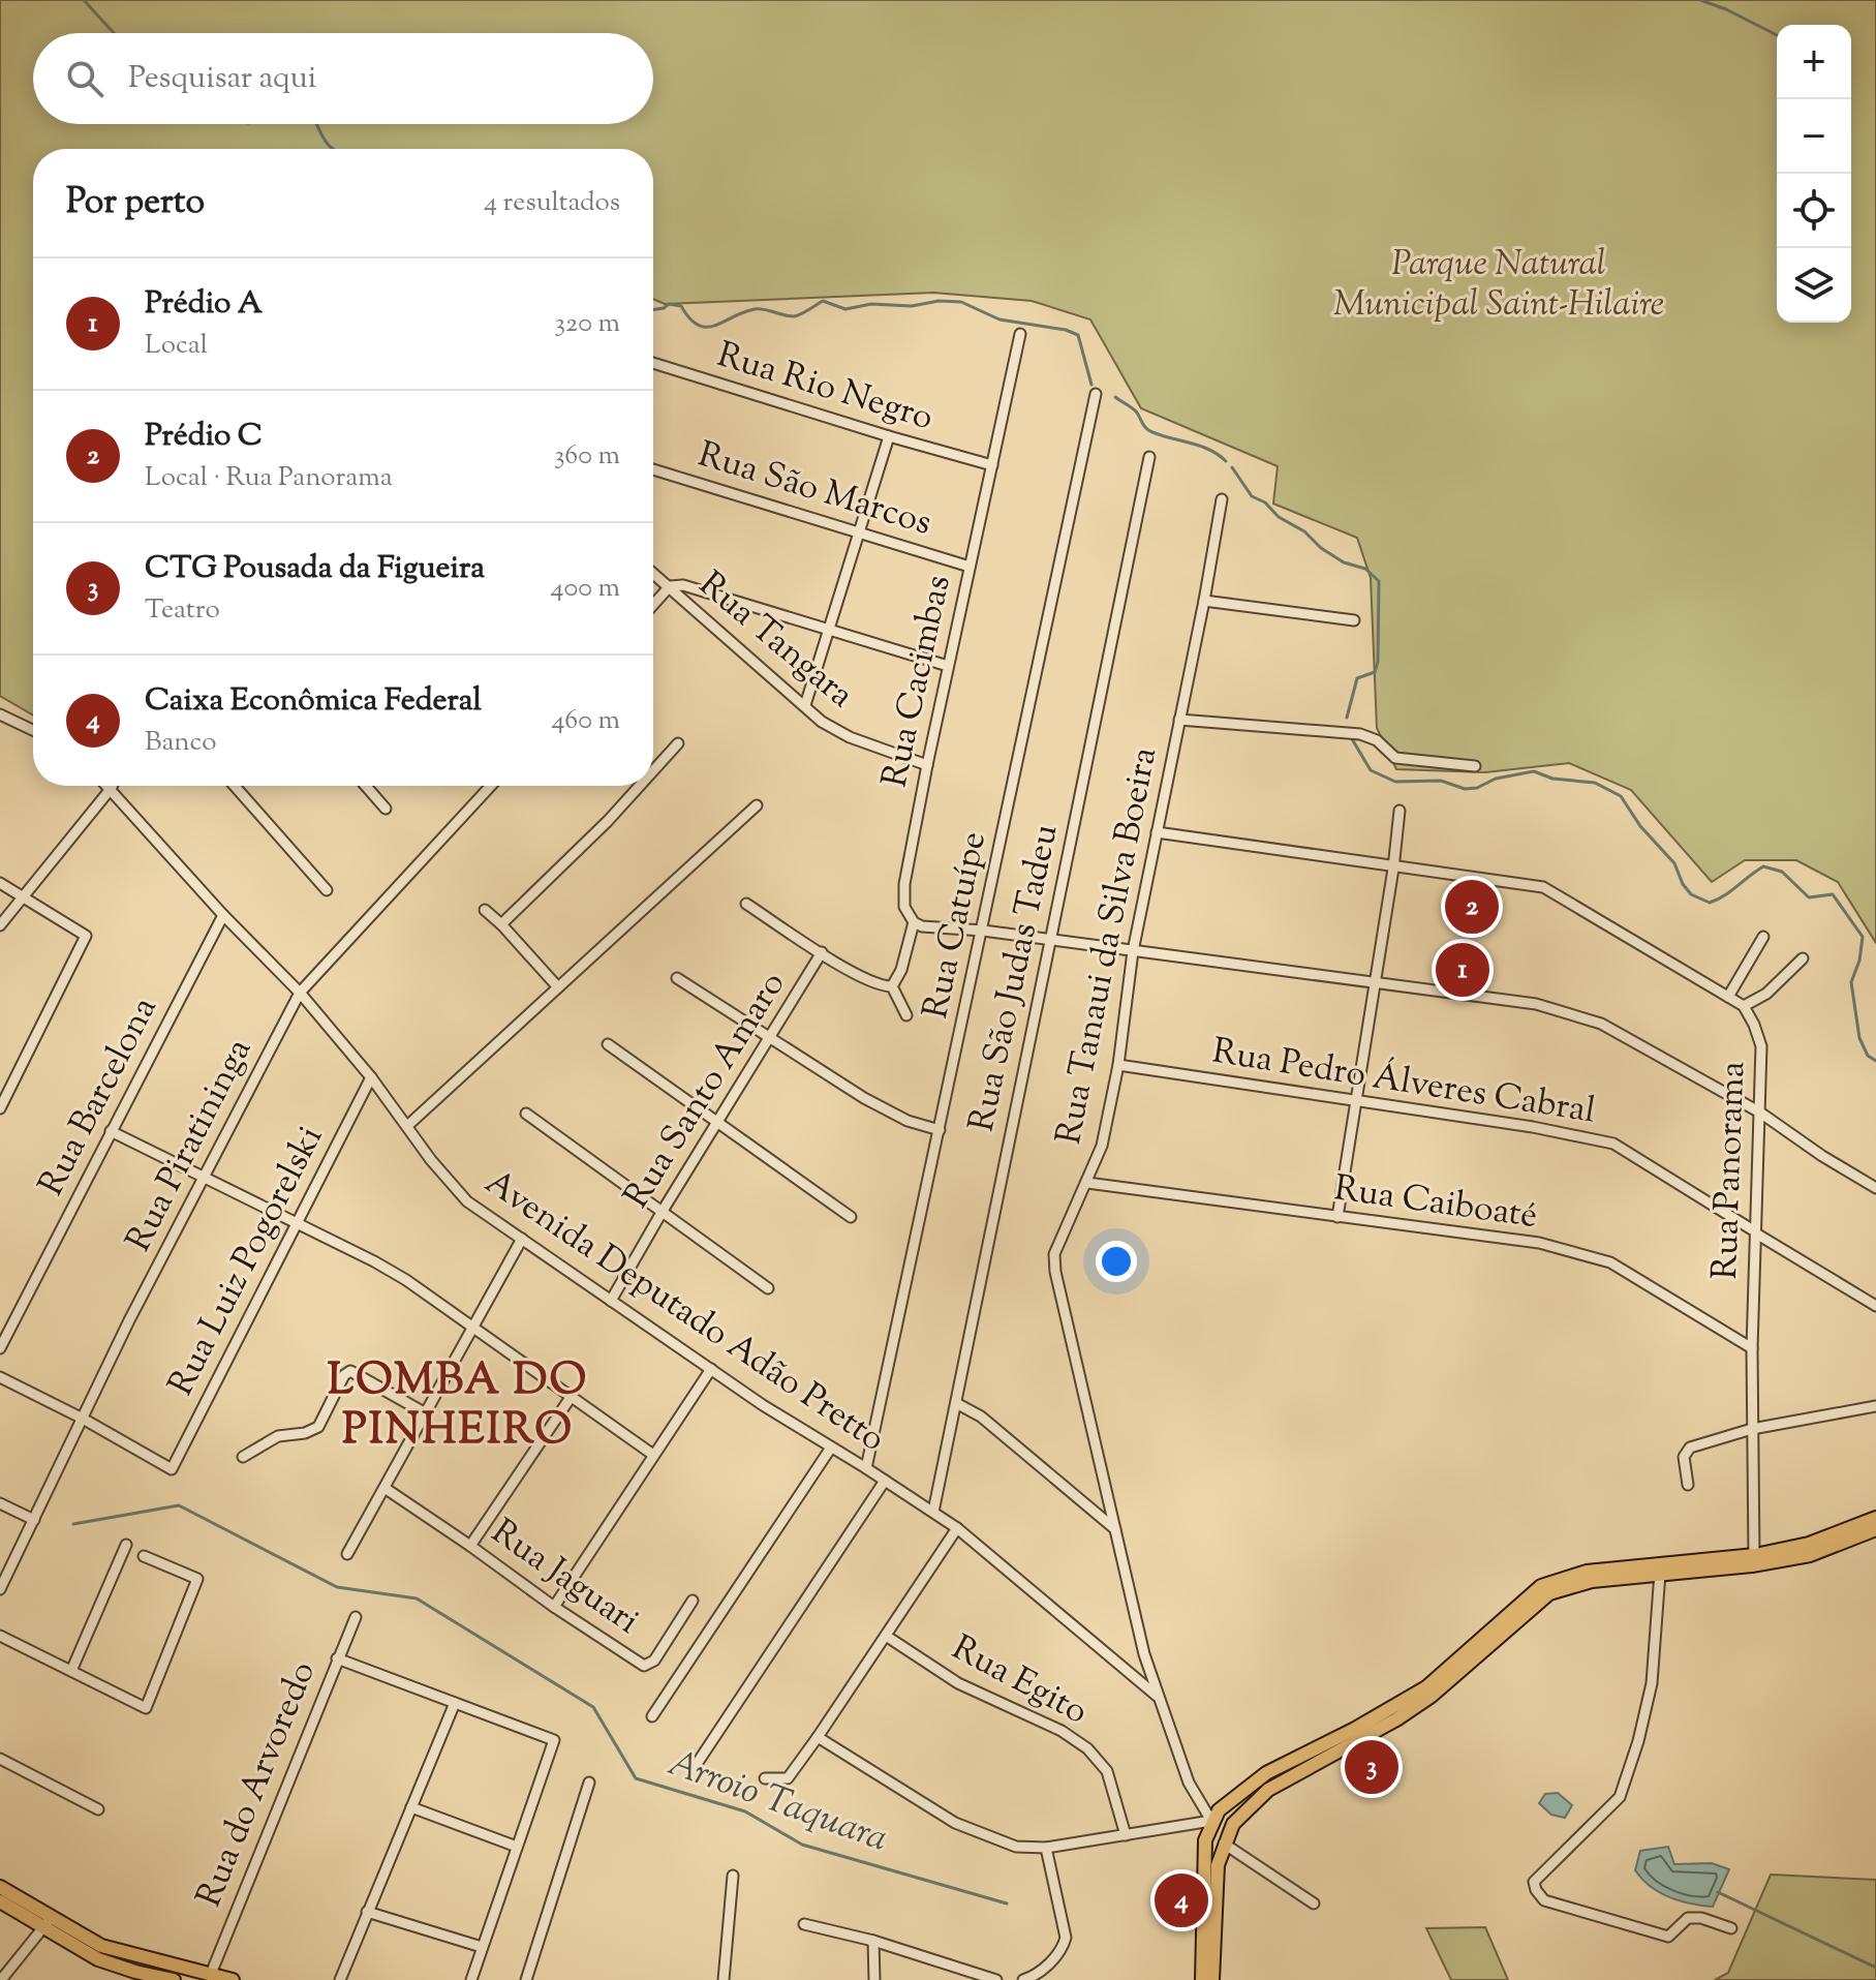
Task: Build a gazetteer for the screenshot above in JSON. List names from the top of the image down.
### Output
{
  "streets": {
    "street": [
      "Rua Rio Negro",
      "Rua São Marcos",
      "Rua Tangara",
      "Rua Cacimbas",
      "Rua Catuípe",
      "Rua Tanaui da Silva Boeira",
      "Rua São Judas Tadeu",
      "Rua Pedro Álveres Cabral",
      "Rua Santo Amaro",
      "Rua Barcelona",
      "Rua Piratininga",
      "Rua Panorama",
      "Rua Caiboaté",
      "Rua Luiz Pogorelski",
      "Avenida Deputado Adão Pretto",
      "Rua Jaguari",
      "Rua Egito",
      "Rua do Arvoredo"
    ]
  },
  "crossings": [
    ["Rua Rio Negro", "Rua Cacimbas"],
    ["Rua São Marcos", "Rua Cacimbas"],
    ["Rua Tangara", "Rua Cacimbas"],
    ["Rua Catuípe", "Avenida Deputado Adão Pretto"],
    ["Rua Tanaui da Silva Boeira", "Rua Pedro Álveres Cabral"],
    ["Rua Tanaui da Silva Boeira", "Rua Caiboaté"],
    ["Rua Tanaui da Silva Boeira", "Avenida Deputado Adão Pretto"],
    ["Rua São Judas Tadeu", "Avenida Deputado Adão Pretto"],
    ["Rua Pedro Álveres Cabral", "Rua Panorama"],
    ["Rua Santo Amaro", "Avenida Deputado Adão Pretto"],
    ["Rua Barcelona", "Avenida Deputado Adão Pretto"],
    ["Rua Piratininga", "Rua Luiz Pogorelski"],
    ["Rua Piratininga", "Avenida Deputado Adão Pretto"],
    ["Rua Panorama", "Rua Caiboaté"],
    ["Rua Luiz Pogorelski", "Avenida Deputado Adão Pretto"]
  ],
  "districts": ["LOMBA DO PINHEIRO"],
  "water": ["Arroio Taquara"],
  "parks": ["Parque Natural Municipal Saint-Hilaire"],
  "page": {
    "map_buttons": ["+", "−"],
    "search": "Pesquisar aqui",
    "heading": ["Por perto", "4 resultados"],
    "list": [
      {
        "mark": "1",
        "name": "Prédio A",
        "note": "Local",
        "value": "320 m"
      },
      {
        "mark": "2",
        "name": "Prédio C",
        "note": "Local · Rua Panorama",
        "value": "360 m"
      },
      {
        "mark": "3",
        "name": "CTG Pousada da Figueira",
        "note": "Teatro",
        "value": "400 m"
      },
      {
        "mark": "4",
        "name": "Caixa Econômica Federal",
        "note": "Banco",
        "value": "460 m"
      }
    ],
    "pins": [
      "2",
      "1",
      "3",
      "4"
    ]
  }
}
